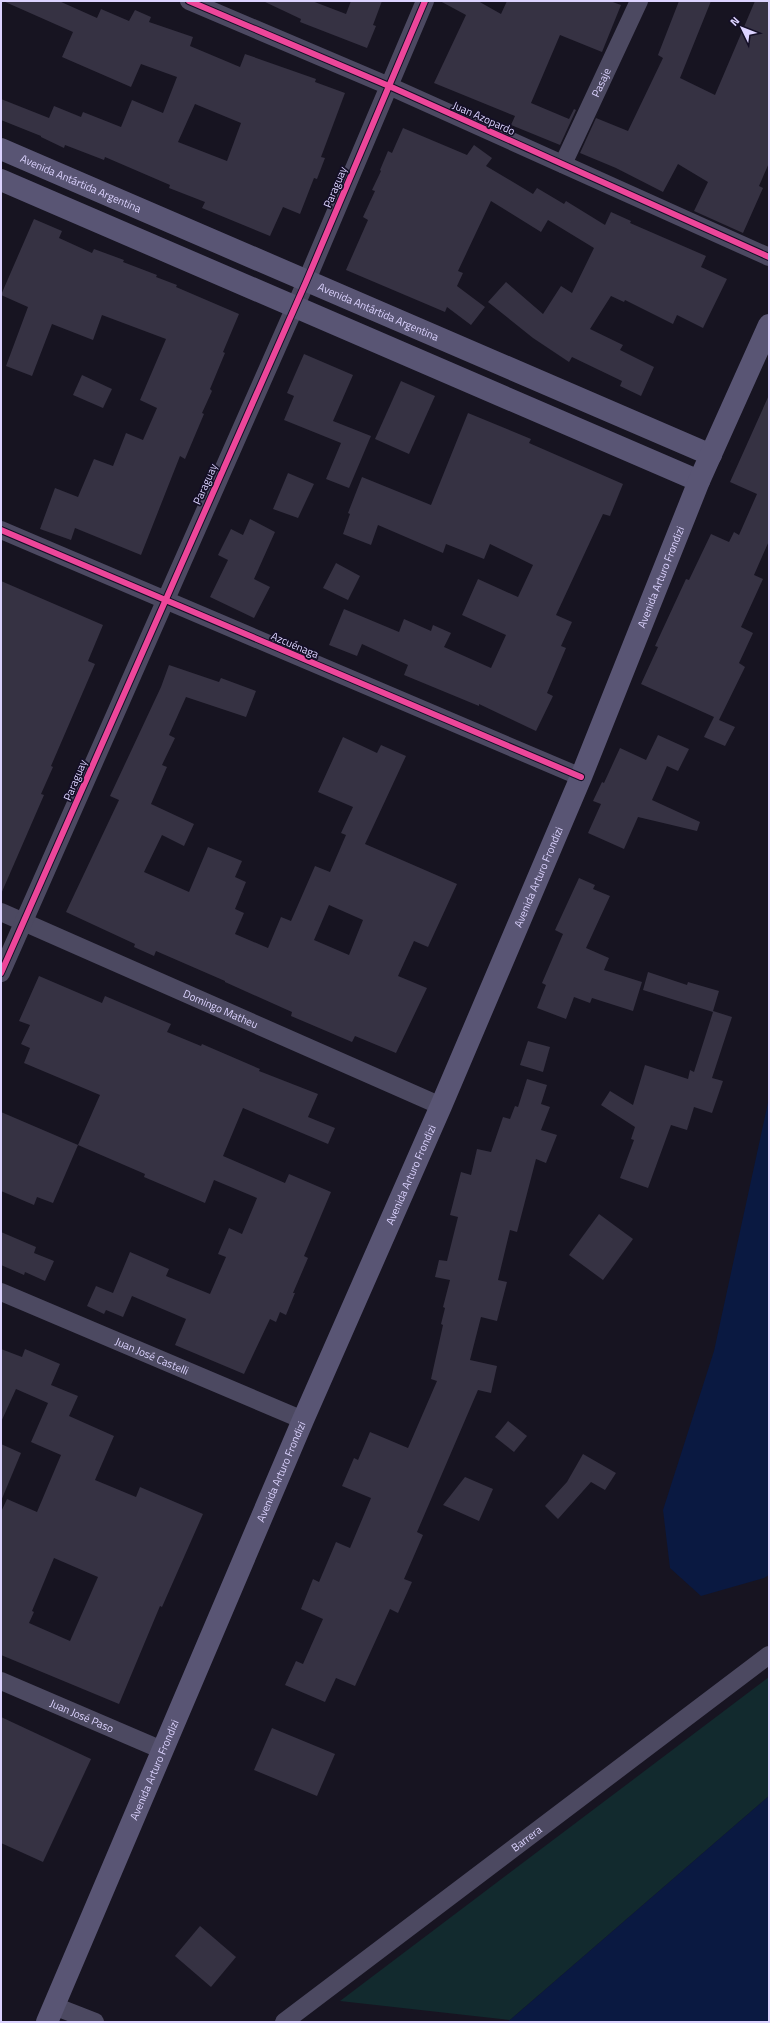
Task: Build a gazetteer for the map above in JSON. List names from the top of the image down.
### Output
{
  "streets": {
    "main road": ["Avenida Antártida Argentina", "Avenida Arturo Frondizi"],
    "street": [
      "Pasaje",
      "Juan Azopardo",
      "Paraguay",
      "Azcuénaga",
      "Domingo Matheu",
      "Juan José Castelli",
      "Juan José Paso",
      "Barrera"
    ]
  },
  "crossings": [
    ["Pasaje", "Juan Azopardo"],
    ["Juan Azopardo", "Paraguay"],
    ["Avenida Antártida Argentina", "Paraguay"],
    ["Avenida Antártida Argentina", "Avenida Arturo Frondizi"],
    ["Paraguay", "Azcuénaga"],
    ["Paraguay", "Domingo Matheu"],
    ["Avenida Arturo Frondizi", "Azcuénaga"],
    ["Avenida Arturo Frondizi", "Domingo Matheu"],
    ["Avenida Arturo Frondizi", "Juan José Castelli"],
    ["Avenida Arturo Frondizi", "Juan José Paso"]
  ],
  "north": "top left"
}
